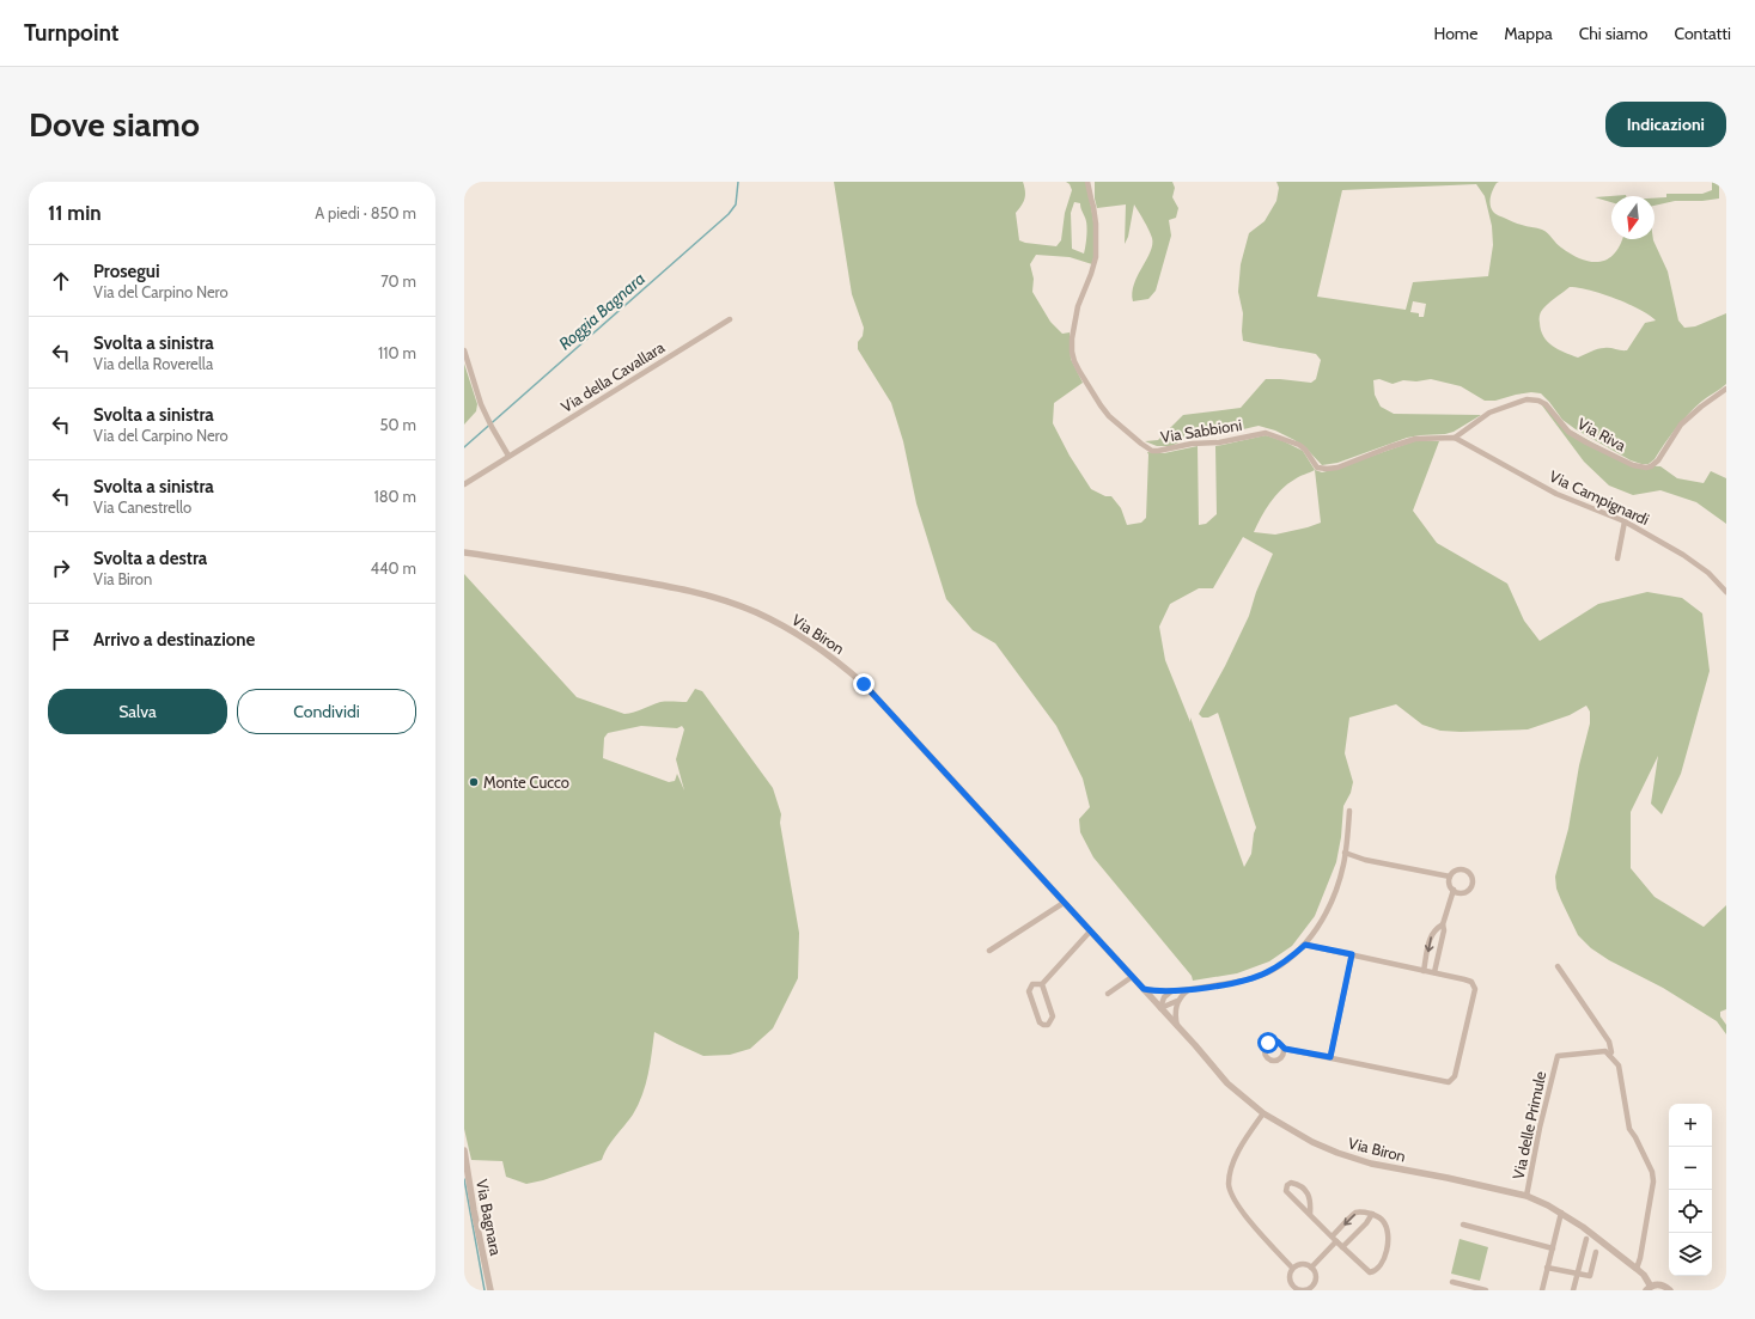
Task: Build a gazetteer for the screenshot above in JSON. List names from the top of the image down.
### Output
{
  "streets": {
    "street": [
      "Via della Cavallara",
      "Via Sabbioni",
      "Via Riva",
      "Via Campignardi",
      "Via Biron",
      "Via delle Primule",
      "Via Bagnara"
    ]
  },
  "crossings": [
    ["Via Sabbioni", "Via Riva"],
    ["Via Sabbioni", "Via Campignardi"],
    ["Via Riva", "Via Campignardi"],
    ["Via Biron", "Via delle Primule"]
  ],
  "water": ["Roggia Bagnara"],
  "places": ["Monte Cucco"],
  "north": "bottom",
  "page": {
    "header": "Turnpoint",
    "nav": [
      "Home",
      "Mappa",
      "Chi siamo",
      "Contatti"
    ],
    "buttons": [
      "Indicazioni",
      ["Salva", "Condividi"]
    ],
    "title": "Dove siamo",
    "heading": ["11 min", "A piedi · 850 m"],
    "list": [
      ["Prosegui", "Via del Carpino Nero", "70 m"],
      ["Svolta a sinistra", "Via della Roverella", "110 m"],
      ["Svolta a sinistra", "Via del Carpino Nero", "50 m"],
      ["Svolta a sinistra", "Via Canestrello", "180 m"],
      ["Svolta a destra", "Via Biron", "440 m"],
      "Arrivo a destinazione"
    ],
    "map_buttons": ["+", "−"]
  }
}
